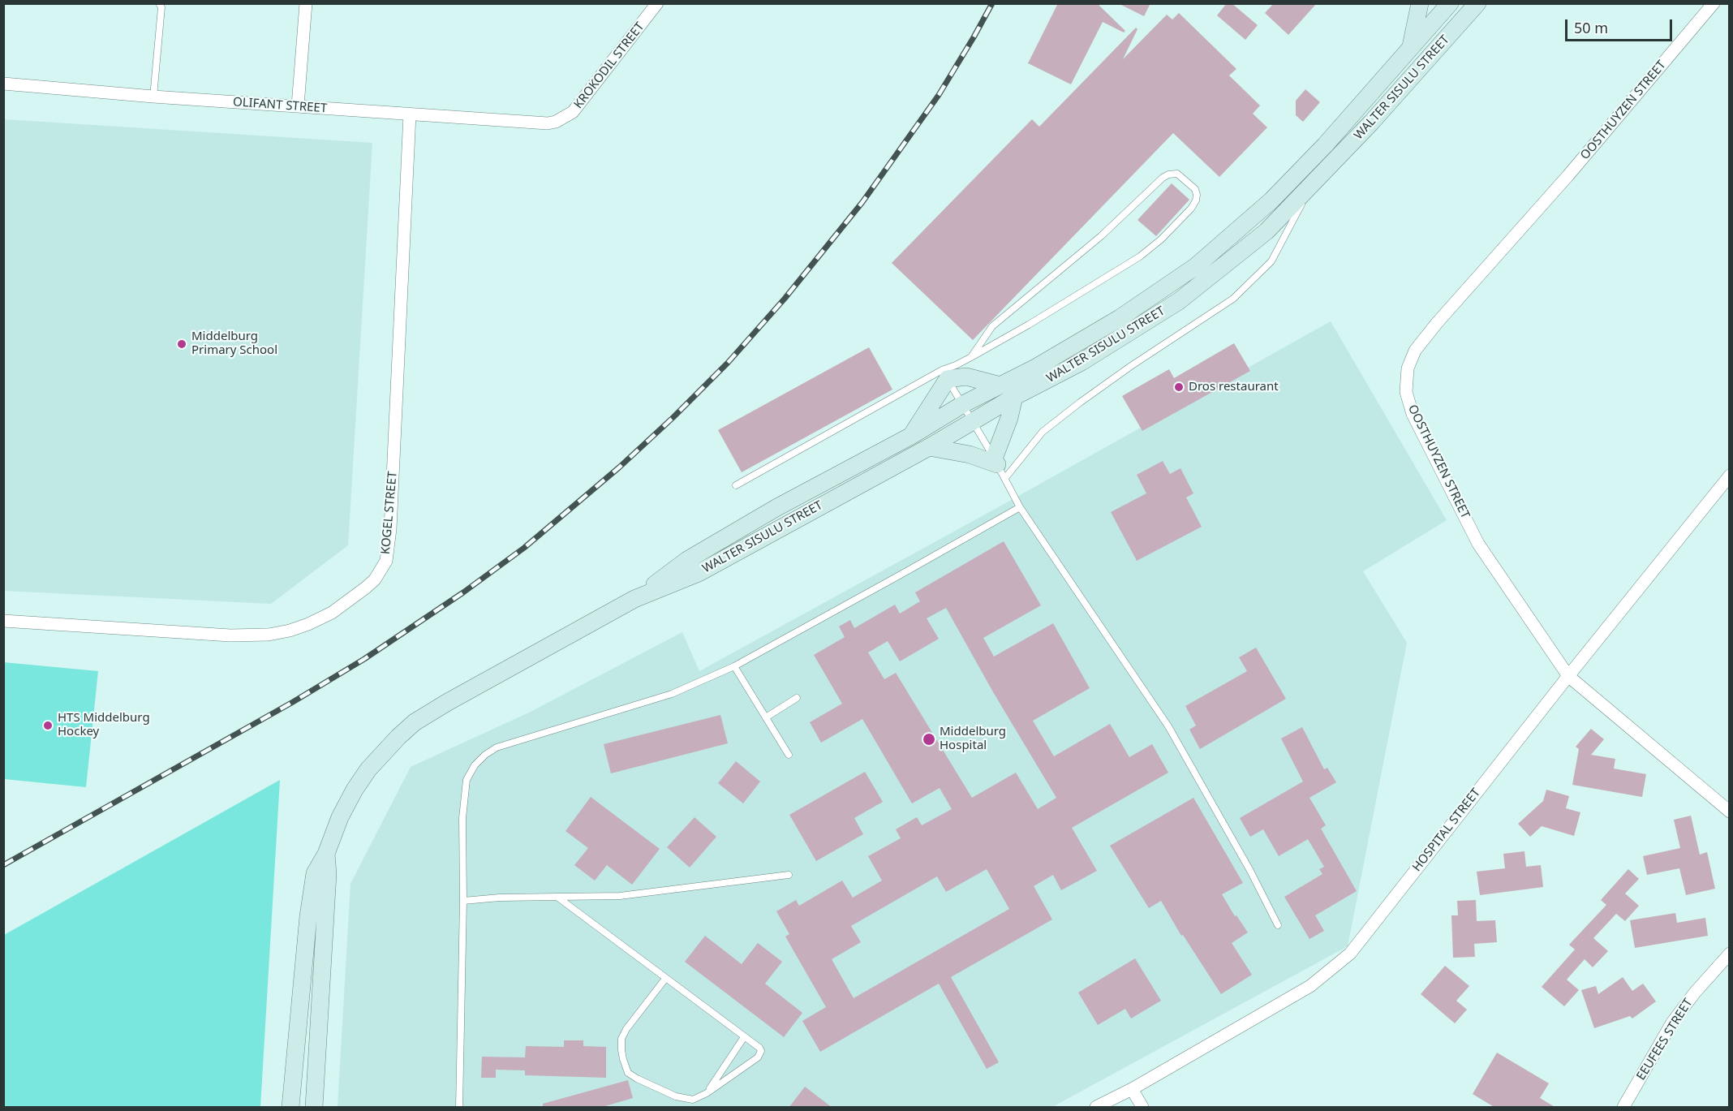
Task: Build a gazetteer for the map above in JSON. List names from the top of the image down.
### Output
{
  "streets": {
    "main road": ["WALTER SISULU STREET"],
    "street": [
      "KROKODIL STREET",
      "OLIFANT STREET",
      "OOSTHUYZEN STREET",
      "KOGEL STREET",
      "HOSPITAL STREET",
      "EEUFEES STREET"
    ]
  },
  "crossings": [
    ["KROKODIL STREET", "OLIFANT STREET"],
    ["OLIFANT STREET", "KOGEL STREET"],
    ["OOSTHUYZEN STREET", "HOSPITAL STREET"]
  ],
  "places": [
    "Middelburg Primary School",
    "Dros restaurant",
    "HTS Middelburg Hockey",
    "Middelburg Hospital"
  ],
  "scale_bar": "50 m"
}
